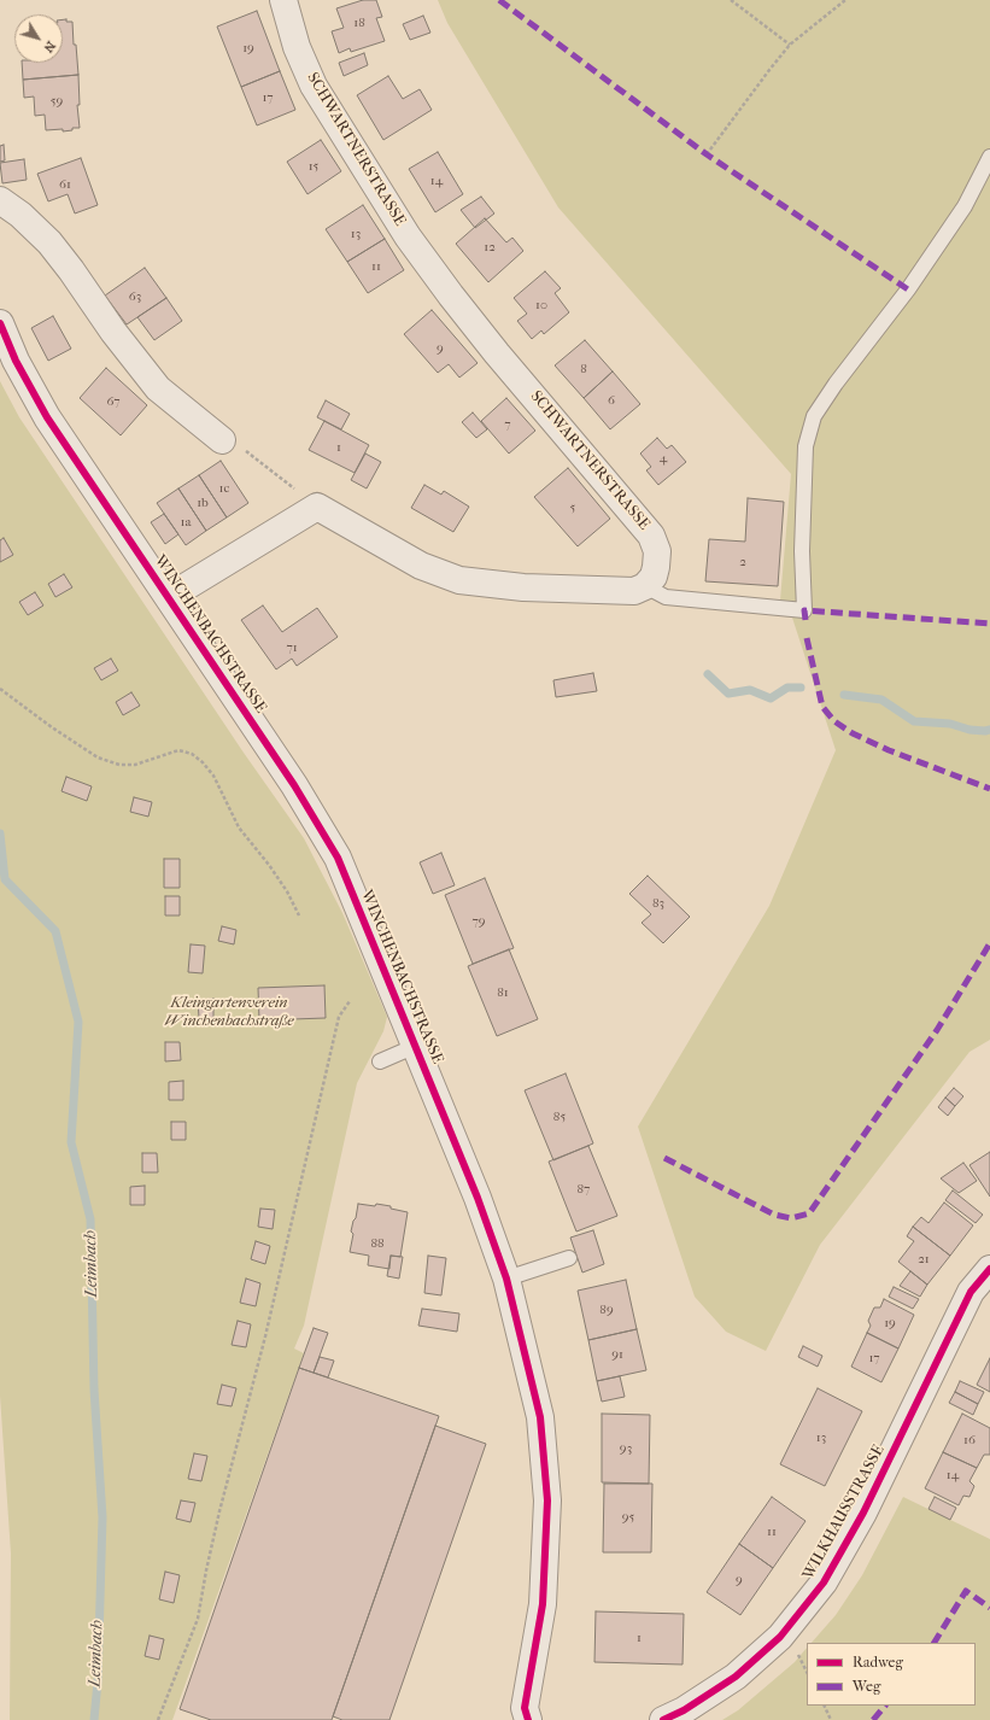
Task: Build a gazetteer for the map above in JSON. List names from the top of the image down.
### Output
{
  "streets": {
    "street": ["SCHWARTNERSTRASSE", "WINCHENBACHSTRASSE", "WILKHAUSSTRASSE"]
  },
  "water": ["Leimbach"],
  "parks": ["Kleingartenverein Winchenbachstraße"],
  "house_numbers": [
    "18",
    "19",
    "17",
    "59",
    "15",
    "14",
    "61",
    "13",
    "12",
    "11",
    "63",
    "10",
    "9",
    "8",
    "6",
    "67",
    "7",
    "1",
    "4",
    "1c",
    "1b",
    "5",
    "1a",
    "2",
    "71",
    "83",
    "79",
    "81",
    "85",
    "87",
    "88",
    "21",
    "89",
    "19",
    "91",
    "17",
    "13",
    "16",
    "93",
    "14",
    "95",
    "11",
    "9",
    "1"
  ],
  "legend": ["Radweg", "Weg"],
  "north": "bottom right"
}
